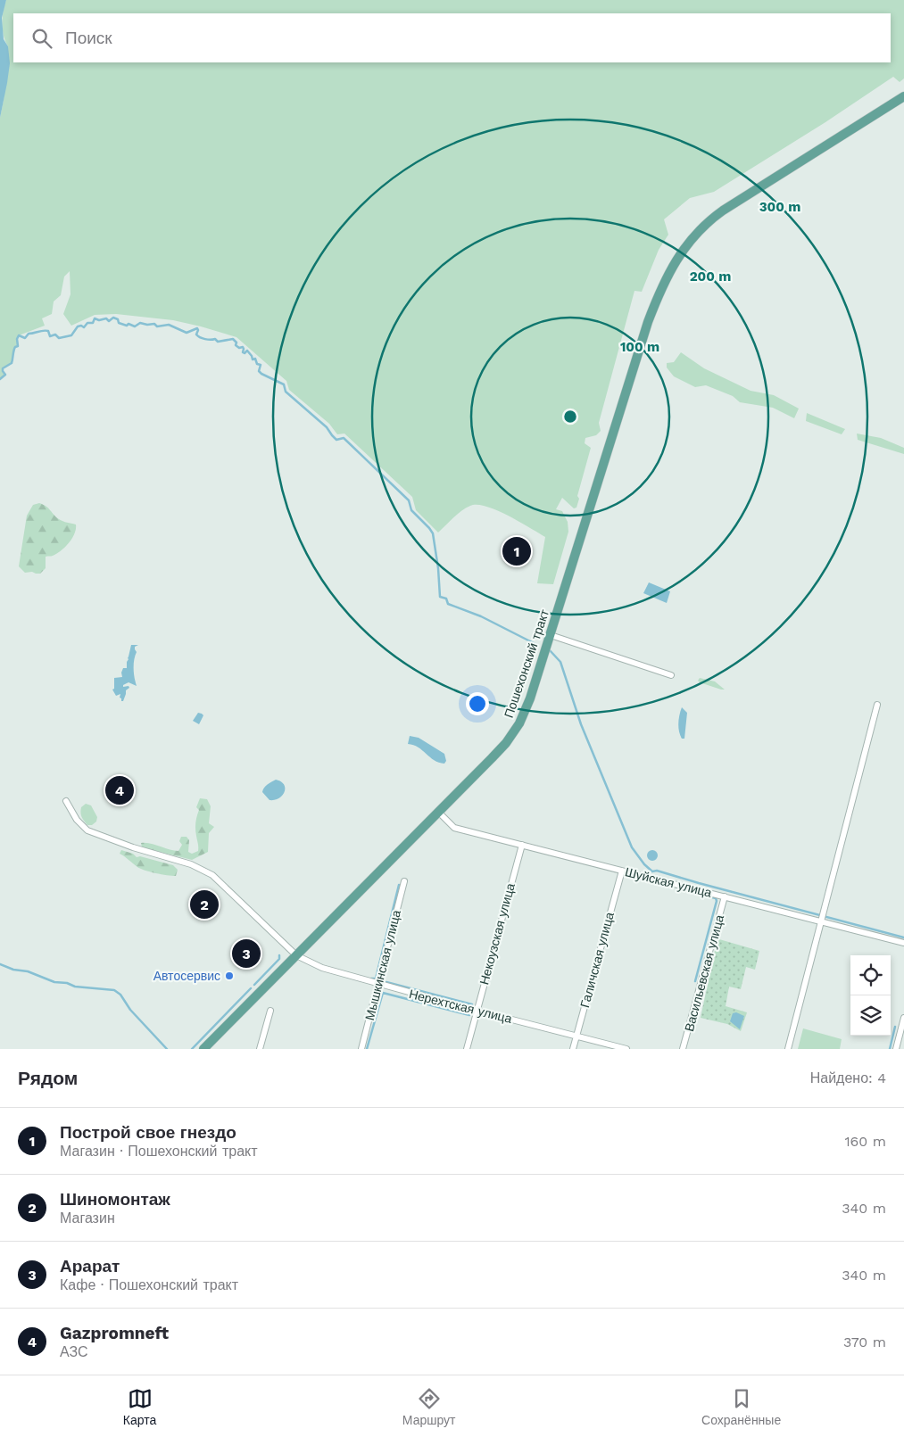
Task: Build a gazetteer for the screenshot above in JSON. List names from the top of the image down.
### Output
{
  "streets": {
    "main road": ["Пошехонский тракт"],
    "street": [
      "Шуйская улица",
      "Некоузская улица",
      "Галичская улица",
      "Мышкинская улица",
      "Васильевская улица",
      "Нерехтская улица"
    ]
  },
  "crossings": [
    ["Пошехонский тракт", "Шуйская улица"],
    ["Пошехонский тракт", "Нерехтская улица"],
    ["Шуйская улица", "Некоузская улица"],
    ["Шуйская улица", "Галичская улица"],
    ["Шуйская улица", "Васильевская улица"],
    ["Некоузская улица", "Нерехтская улица"],
    ["Галичская улица", "Нерехтская улица"],
    ["Мышкинская улица", "Нерехтская улица"]
  ],
  "places": ["Автосервис"],
  "page": {
    "search": "Поиск",
    "pins": [
      "1",
      "4",
      "2",
      "3"
    ],
    "heading": ["Рядом", "Найдено: 4"],
    "list": [
      {
        "mark": "1",
        "name": "Построй свое гнездо",
        "note": "Магазин · Пошехонский тракт",
        "value": "160 m"
      },
      {
        "mark": "2",
        "name": "Шиномонтаж",
        "note": "Магазин",
        "value": "340 m"
      },
      {
        "mark": "3",
        "name": "Арарат",
        "note": "Кафе · Пошехонский тракт",
        "value": "340 m"
      },
      {
        "mark": "4",
        "name": "Gazpromneft",
        "note": "АЗС",
        "value": "370 m"
      }
    ],
    "nav": ["Карта", "Маршрут", "Сохранённые"]
  },
  "rings": ["300 m", "200 m", "100 m"]
}
